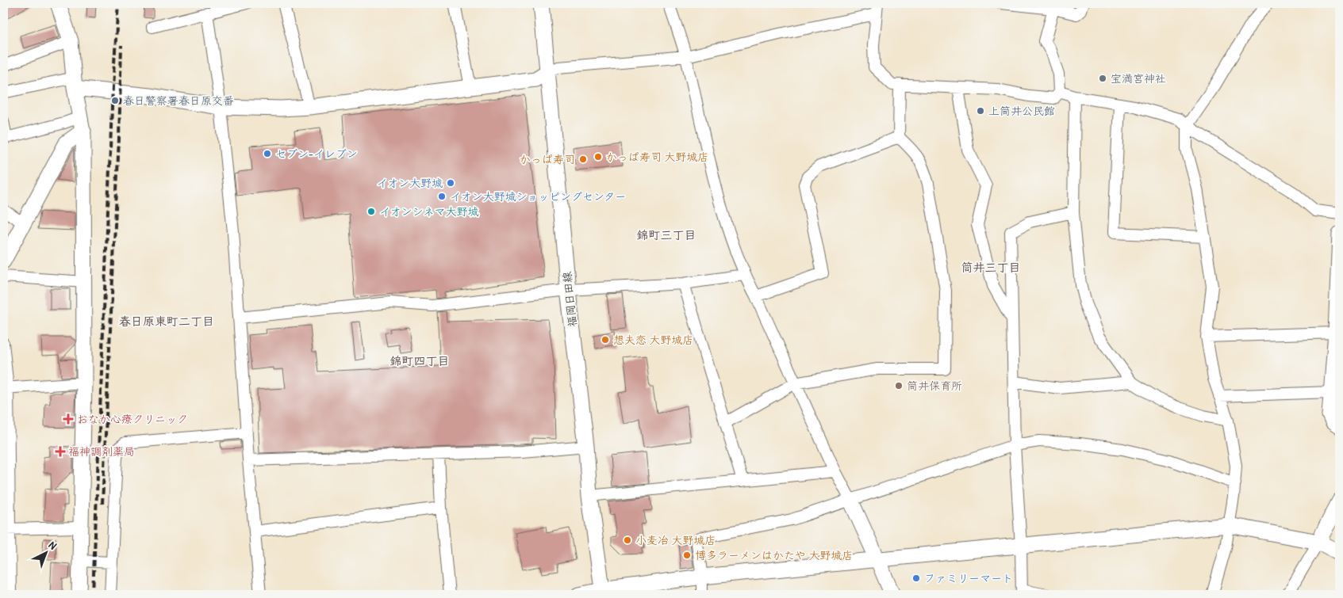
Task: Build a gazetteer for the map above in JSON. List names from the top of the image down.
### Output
{
  "streets": {
    "street": ["福岡日田線"]
  },
  "districts": [
    "錦町三丁目",
    "筒井三丁目",
    "春日原東町二丁目",
    "錦町四丁目"
  ],
  "places": {
    "other": [
      "宝満宮神社",
      "春日警察署春日原交番",
      "上筒井公民館",
      "セブン-イレブン",
      "かっぱ寿司 大野城店",
      "かっぱ寿司",
      "イオン大野城",
      "イオン大野城ショッピングセンター",
      "イオンシネマ大野城",
      "想夫恋 大野城店",
      "筒井保育所",
      "小麦冶 大野城店",
      "博多ラーメンはかたや 大野城店",
      "ファミリーマート"
    ],
    "health": ["おなか心療クリニック", "福神調剤薬局"]
  },
  "north": "top right"
}
